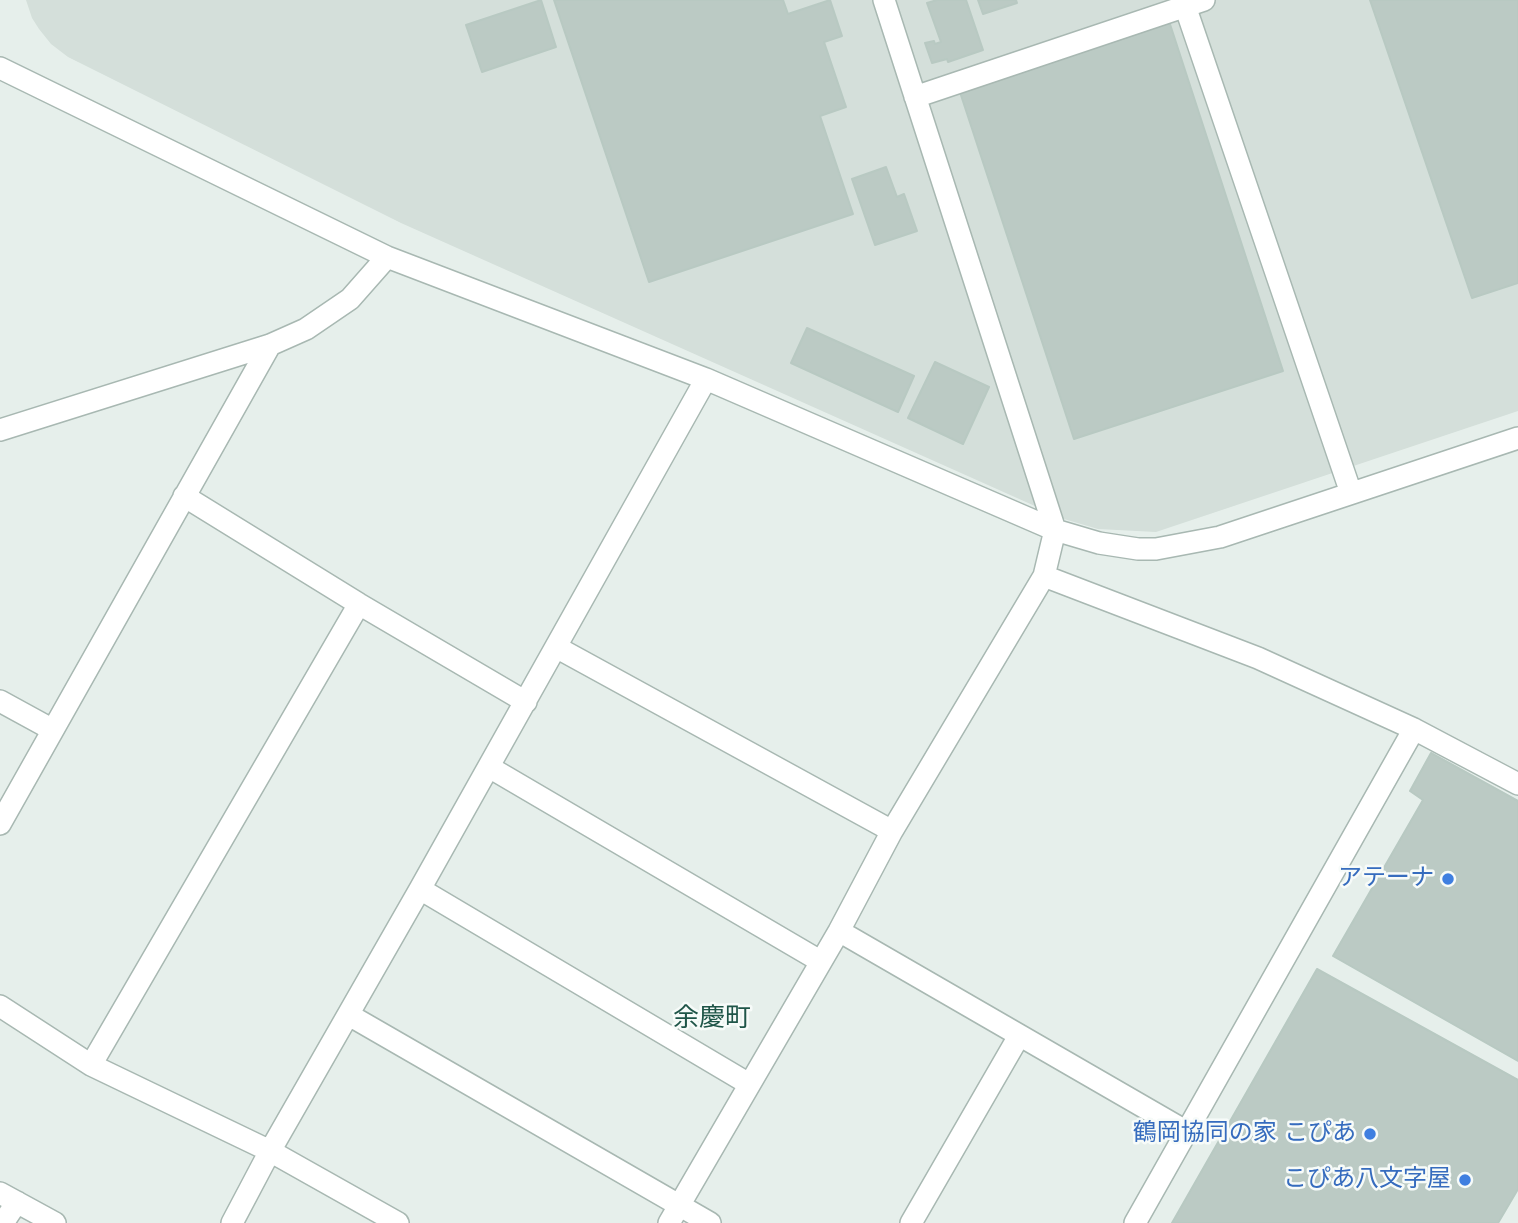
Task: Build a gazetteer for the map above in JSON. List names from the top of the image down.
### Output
{
  "districts": ["余慶町"],
  "places": ["アテーナ", "鶴岡協同の家 こぴあ", "こぴあ八文字屋"]
}
